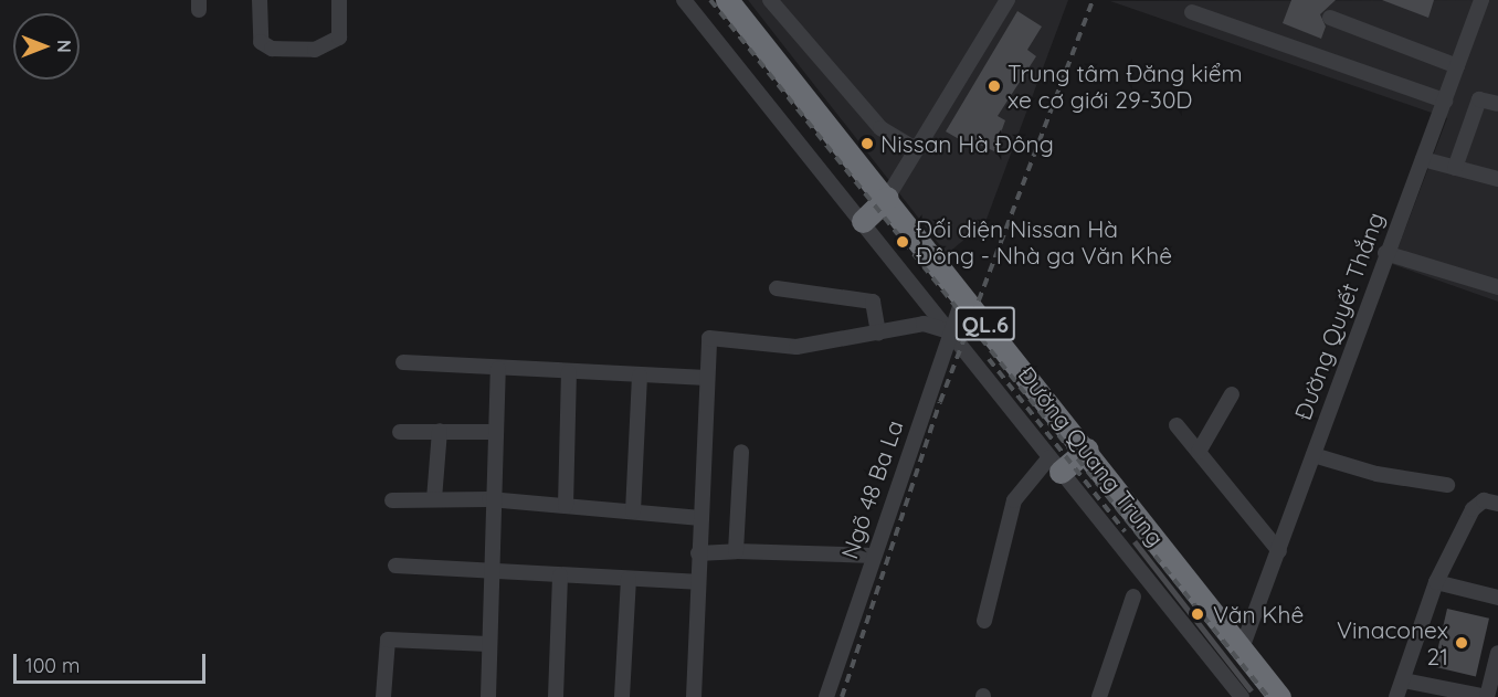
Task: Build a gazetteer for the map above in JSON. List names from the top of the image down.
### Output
{
  "streets": {
    "highway": ["QL.6", "Đường Quang Trung"],
    "street": ["Đường Quyết Thắng", "Ngõ 48 Ba La"]
  },
  "crossings": [
    ["Đường Quyết Thắng", "Đường Quang Trung"],
    ["Đường Quang Trung", "Ngõ 48 Ba La"]
  ],
  "places": [
    "Trung tâm Đăng kiểm xe cơ giới 29-30D",
    "Nissan Hà Đông",
    "Đối diện Nissan Hà Đông - Nhà ga Văn Khê",
    "Văn Khê",
    "Vinaconex 21"
  ],
  "scale_bar": "100 m",
  "north": "right"
}
